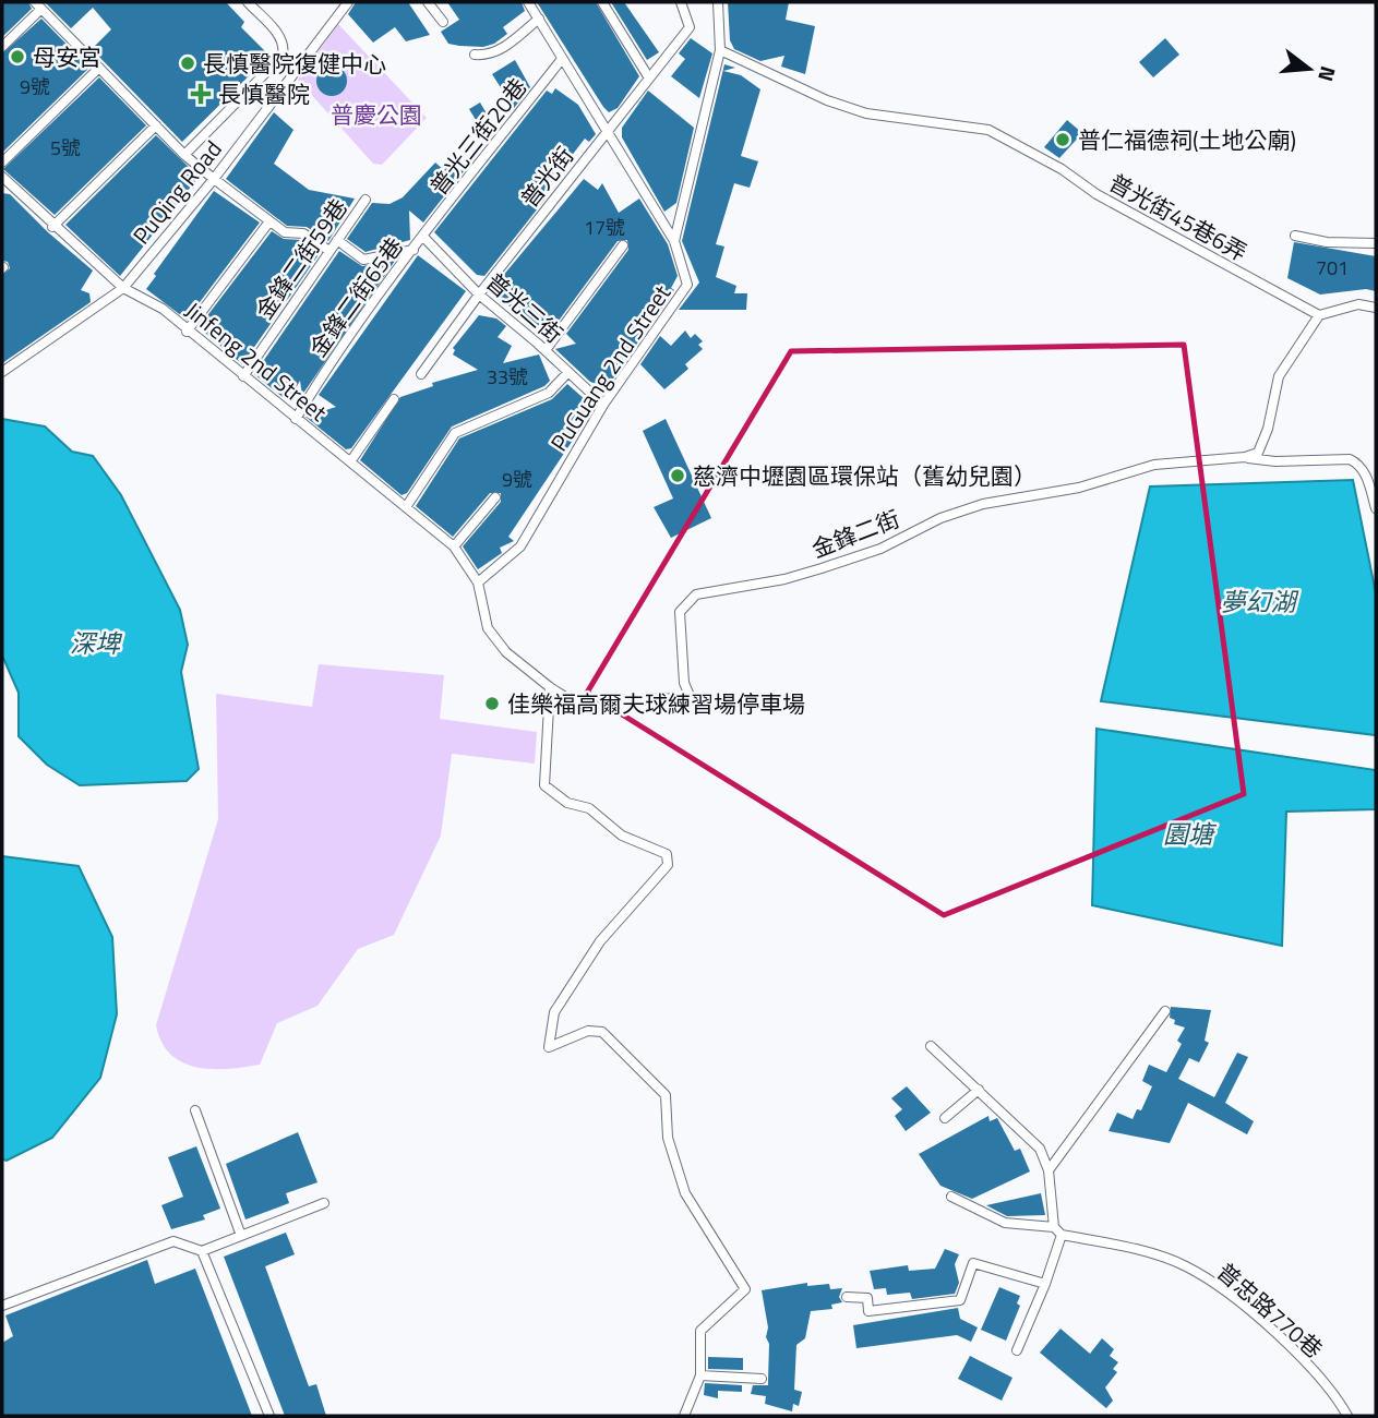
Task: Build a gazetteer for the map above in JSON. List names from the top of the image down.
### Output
{
  "streets": {
    "lane": [
      "普光三街20巷",
      "普光街",
      "PuQing Road",
      "普光街45巷6弄",
      "金鋒二街59巷",
      "金鋒二街65巷",
      "普光三街",
      "Jinfeng 2nd Street",
      "PuGuang 2nd Street",
      "金鋒二街",
      "普忠路770巷"
    ]
  },
  "crossings": [
    ["普光三街20巷", "金鋒二街65巷"],
    ["普光三街20巷", "普光三街"],
    ["普光三街20巷", "PuGuang 2nd Street"],
    ["普光街", "普光三街"],
    ["普光街", "PuGuang 2nd Street"],
    ["PuQing Road", "Jinfeng 2nd Street"],
    ["金鋒二街59巷", "Jinfeng 2nd Street"],
    ["金鋒二街65巷", "普光三街"],
    ["金鋒二街65巷", "Jinfeng 2nd Street"],
    ["普光三街", "PuGuang 2nd Street"],
    ["Jinfeng 2nd Street", "PuGuang 2nd Street"],
    ["Jinfeng 2nd Street", "金鋒二街"],
    ["PuGuang 2nd Street", "金鋒二街"]
  ],
  "water": ["夢幻湖", "深埤", "園塘"],
  "parks": ["普慶公園"],
  "places": {
    "other": [
      "母安宮",
      "長慎醫院復健中心",
      "普仁福德祠(土地公廟)",
      "慈濟中壢園區環保站（舊幼兒園）",
      "佳樂福高爾夫球練習場停車場"
    ],
    "health": ["長慎醫院"]
  },
  "house_numbers": [
    "9號",
    "5號",
    "17號",
    "701",
    "33號",
    "9號"
  ],
  "north": "right"
}
